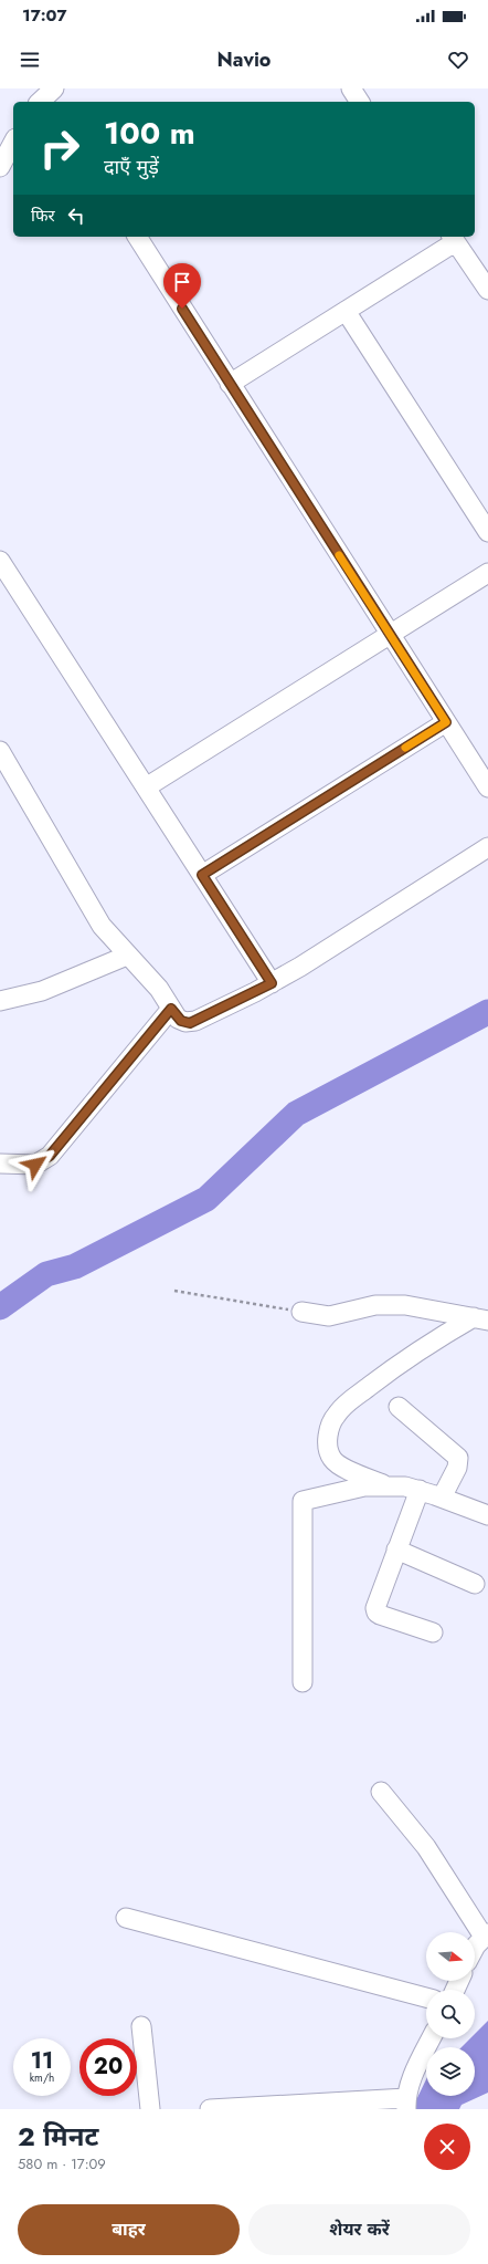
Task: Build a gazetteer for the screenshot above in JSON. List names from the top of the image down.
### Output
{
  "north": "right",
  "page": {
    "status": "17:07",
    "header": "Navio",
    "turn": ["100 m", "दाएँ मुड़ें"],
    "then": "फिर",
    "speed": "11 km/h",
    "limit": "20",
    "heading": ["2 मिनट", "580 m · 17:09"],
    "buttons": ["बाहर", "शेयर करें"]
  }
}
